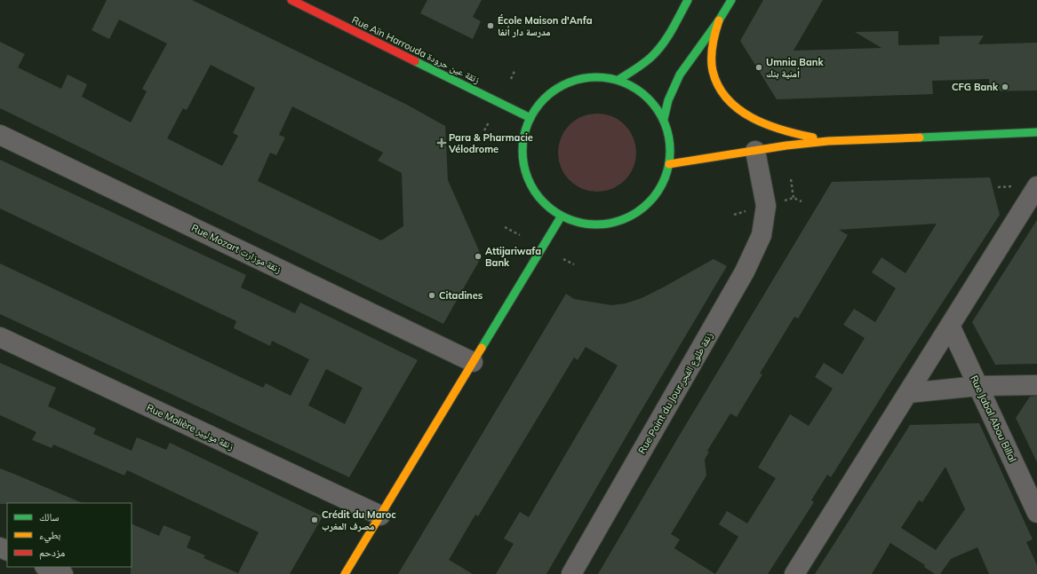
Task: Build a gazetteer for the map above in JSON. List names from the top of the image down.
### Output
{
  "streets": {
    "main road": ["Rue Aïn Harrouda زنقة عين حرودة"],
    "street": [
      "Rue Mozart زنقة موزارت",
      "Rue Point du Jour زنقة طلوع الفجر",
      "Rue Jabal Abou Billal",
      "Rue Molière زنقة موليير"
    ]
  },
  "places": {
    "other": [
      "École Maison d'Anfa مدرسة دار أنفا",
      "Umnia Bank أمنية بنك",
      "CFG Bank",
      "Attijariwafa Bank",
      "Citadines",
      "Crédit du Maroc مصرف المغرب"
    ],
    "health": ["Para & Pharmacie Vélodrome"]
  },
  "legend": ["سالك", "بطيء", "مزدحم"]
}
